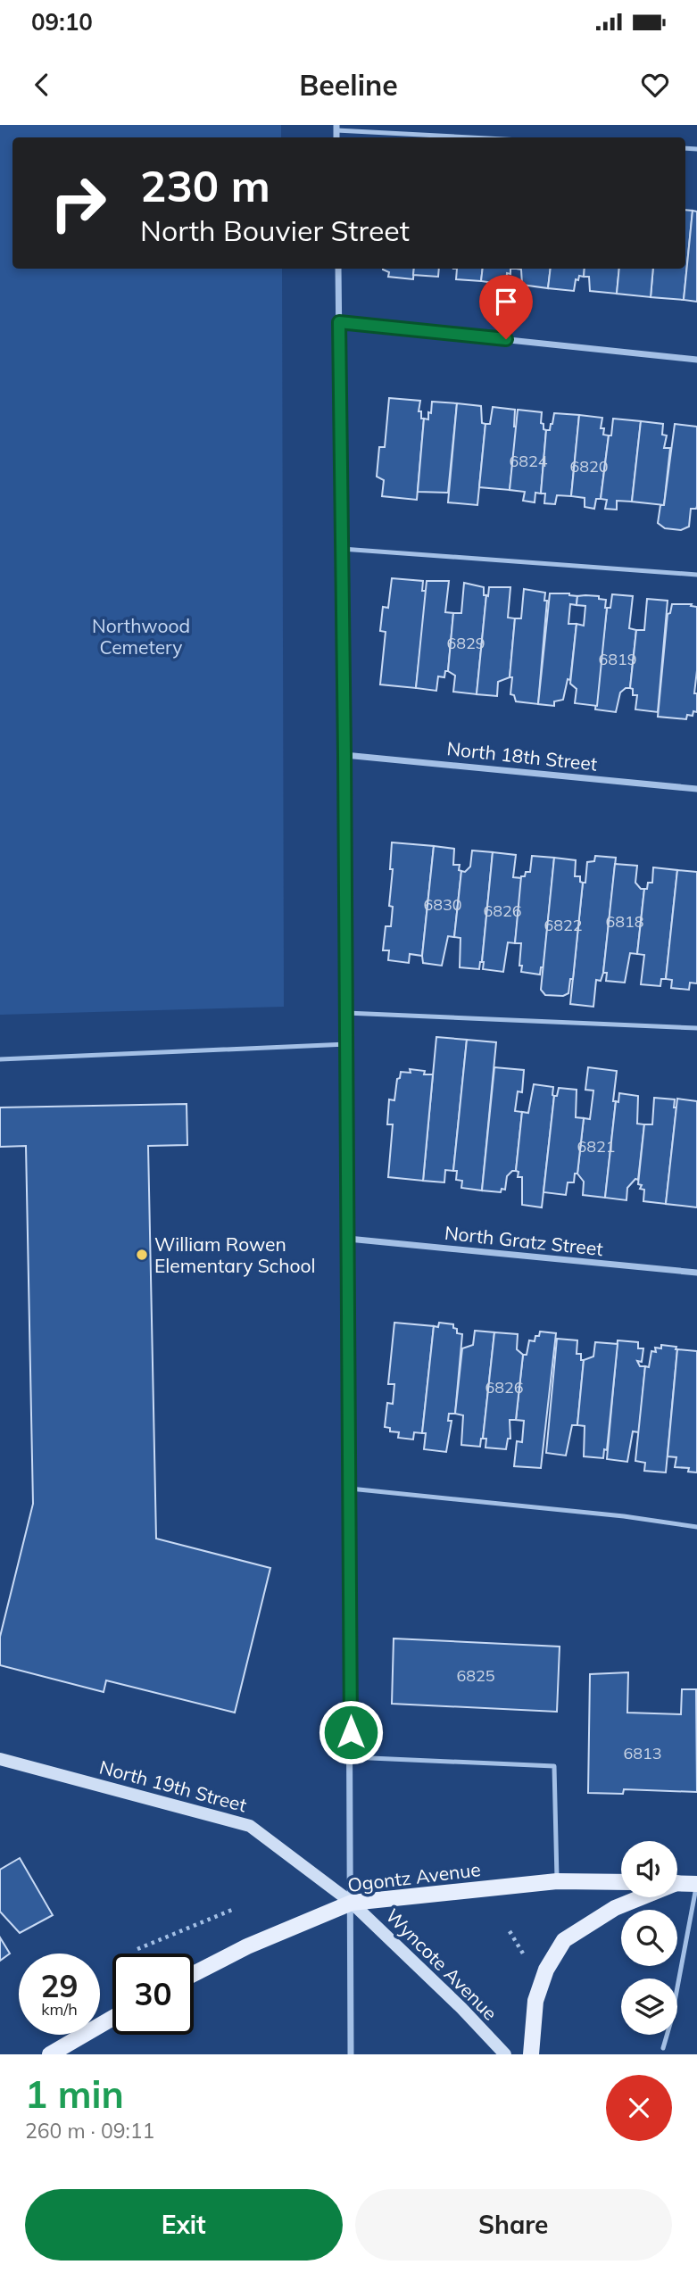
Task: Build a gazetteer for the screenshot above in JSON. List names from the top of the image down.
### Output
{
  "streets": {
    "main road": ["Ogontz Avenue"],
    "street": [
      "North 18th Street",
      "North Gratz Street",
      "North 19th Street",
      "Wyncote Avenue"
    ]
  },
  "crossings": [
    ["North 19th Street", "Ogontz Avenue"],
    ["North 19th Street", "Wyncote Avenue"],
    ["Ogontz Avenue", "Wyncote Avenue"]
  ],
  "parks": ["Northwood Cemetery"],
  "places": ["William Rowen Elementary School"],
  "house_numbers": [
    "6824",
    "6820",
    "6829",
    "6819",
    "6830",
    "6826",
    "6818",
    "6822",
    "6821",
    "6826",
    "6825",
    "6813"
  ],
  "page": {
    "status": "09:10",
    "header": "Beeline",
    "turn": ["230 m", "North Bouvier Street"],
    "speed": "29 km/h",
    "limit": "30",
    "heading": ["1 min", "260 m · 09:11"],
    "buttons": ["Exit", "Share"]
  }
}
